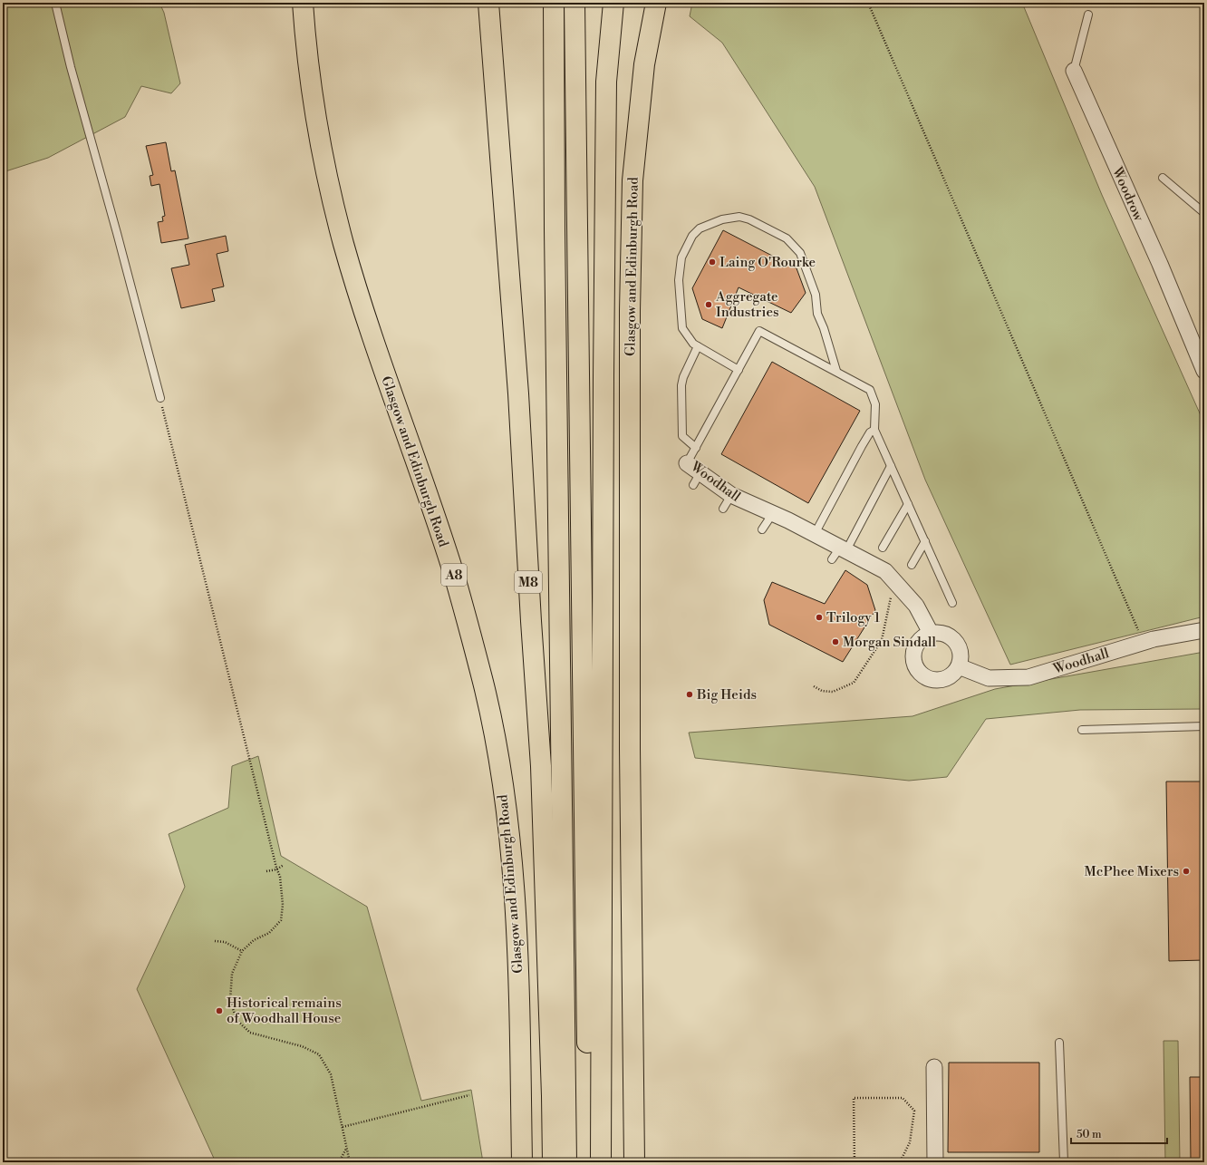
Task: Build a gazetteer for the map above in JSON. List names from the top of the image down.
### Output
{
  "streets": {
    "highway": ["Glasgow and Edinburgh Road", "A8", "M8"],
    "street": ["Woodrow", "Woodhall"]
  },
  "places": [
    "Laing O'Rourke",
    "Aggregate Industries",
    "Trilogy 1",
    "Morgan Sindall",
    "Big Heids",
    "McPhee Mixers",
    "Historical remains of Woodhall House"
  ],
  "scale_bar": "50 m"
}
